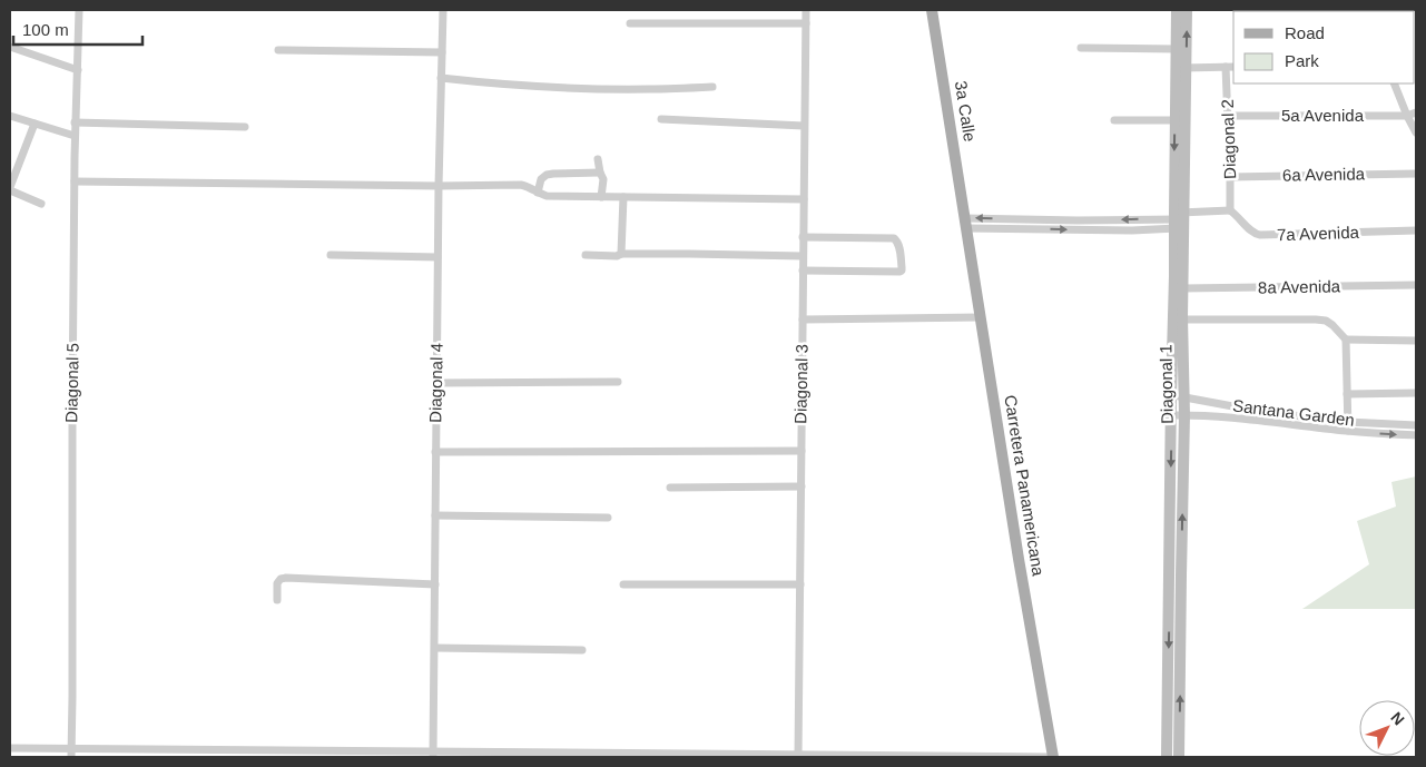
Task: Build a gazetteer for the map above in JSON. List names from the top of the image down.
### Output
{
  "streets": {
    "main road": ["3a Calle", "Diagonal 1", "Carretera Panamericana"],
    "street": [
      "5a Avenida",
      "Diagonal 2",
      "6a Avenida",
      "7a Avenida",
      "8a Avenida",
      "Diagonal 5",
      "Diagonal 4",
      "Diagonal 3",
      "Santana Garden"
    ]
  },
  "crossings": [
    ["3a Calle", "Carretera Panamericana"],
    ["5a Avenida", "Diagonal 2"],
    ["Diagonal 2", "6a Avenida"],
    ["Diagonal 2", "7a Avenida"],
    ["8a Avenida", "Diagonal 1"],
    ["Diagonal 1", "Santana Garden"]
  ],
  "legend": ["Road", "Park"],
  "scale_bar": "100 m",
  "north": "top right"
}
